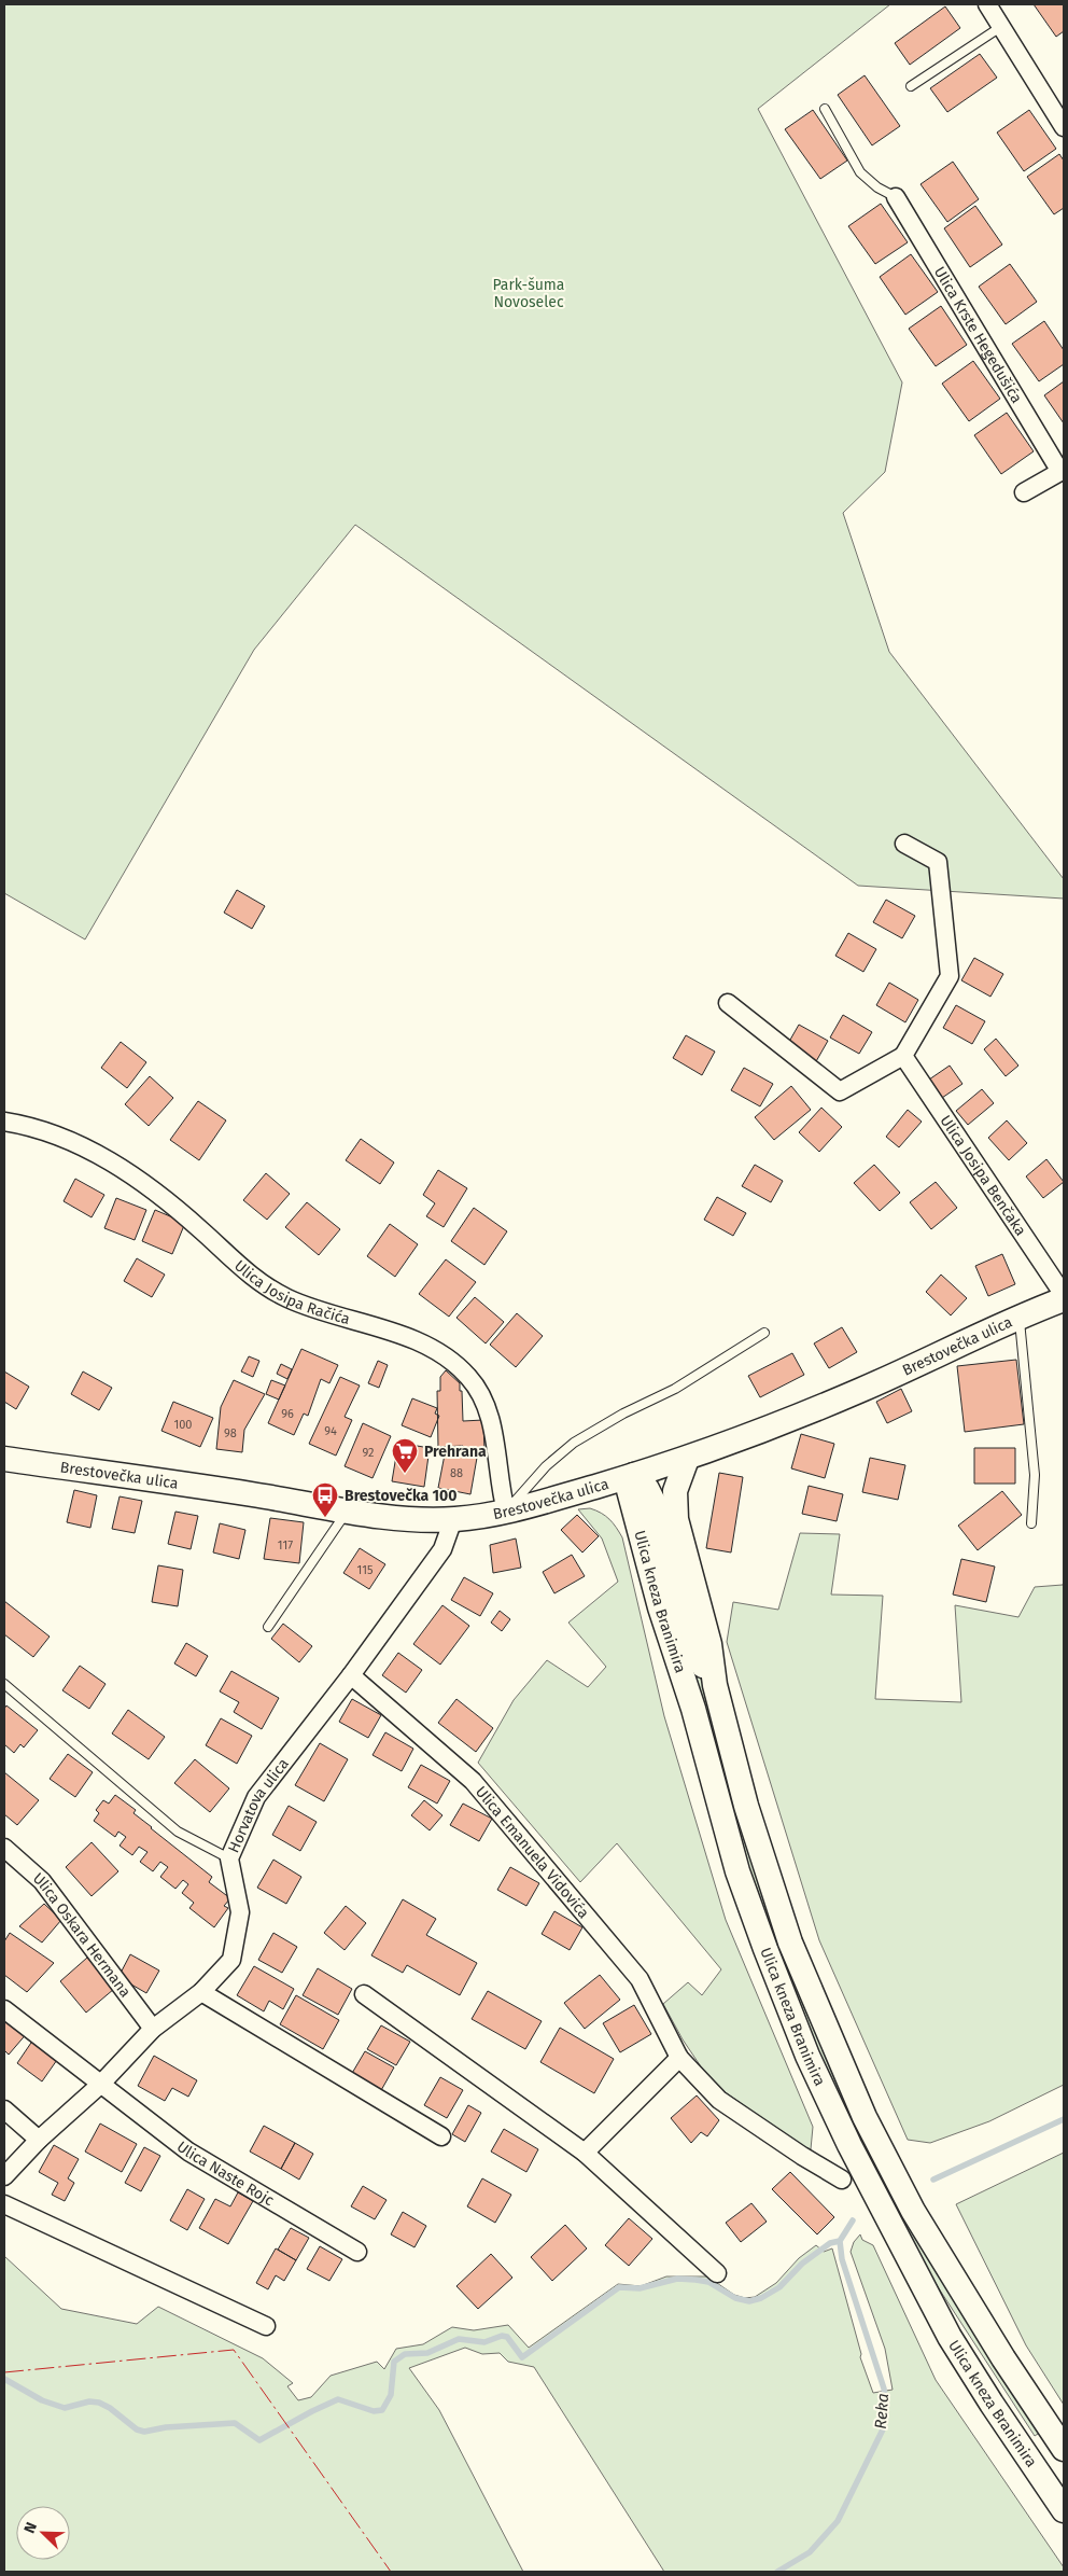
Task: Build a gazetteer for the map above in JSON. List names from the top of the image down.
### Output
{
  "streets": {
    "street": [
      "Ulica Krste Hegedušića",
      "Ulica Josipa Benčaka",
      "Ulica Josipa Račića",
      "Brestovečka ulica",
      "Ulica kneza Branimira",
      "Horvatova ulica",
      "Ulica Emanuela Vidovića",
      "Ulica Oskara Hermana",
      "Ulica Naste Rojc"
    ]
  },
  "crossings": [
    ["Ulica Josipa Benčaka", "Brestovečka ulica"],
    ["Ulica Josipa Račića", "Brestovečka ulica"],
    ["Brestovečka ulica", "Ulica kneza Branimira"],
    ["Brestovečka ulica", "Horvatova ulica"],
    ["Horvatova ulica", "Ulica Emanuela Vidovića"],
    ["Horvatova ulica", "Ulica Oskara Hermana"],
    ["Horvatova ulica", "Ulica Naste Rojc"]
  ],
  "water": ["Reka"],
  "parks": ["Park-šuma Novoselec"],
  "places": {
    "supermarket": ["Prehrana"],
    "bus stop": ["Brestovečka 100"]
  },
  "house_numbers": [
    "96",
    "100",
    "94",
    "98",
    "92",
    "88",
    "117",
    "115"
  ],
  "north": "top left"
}
